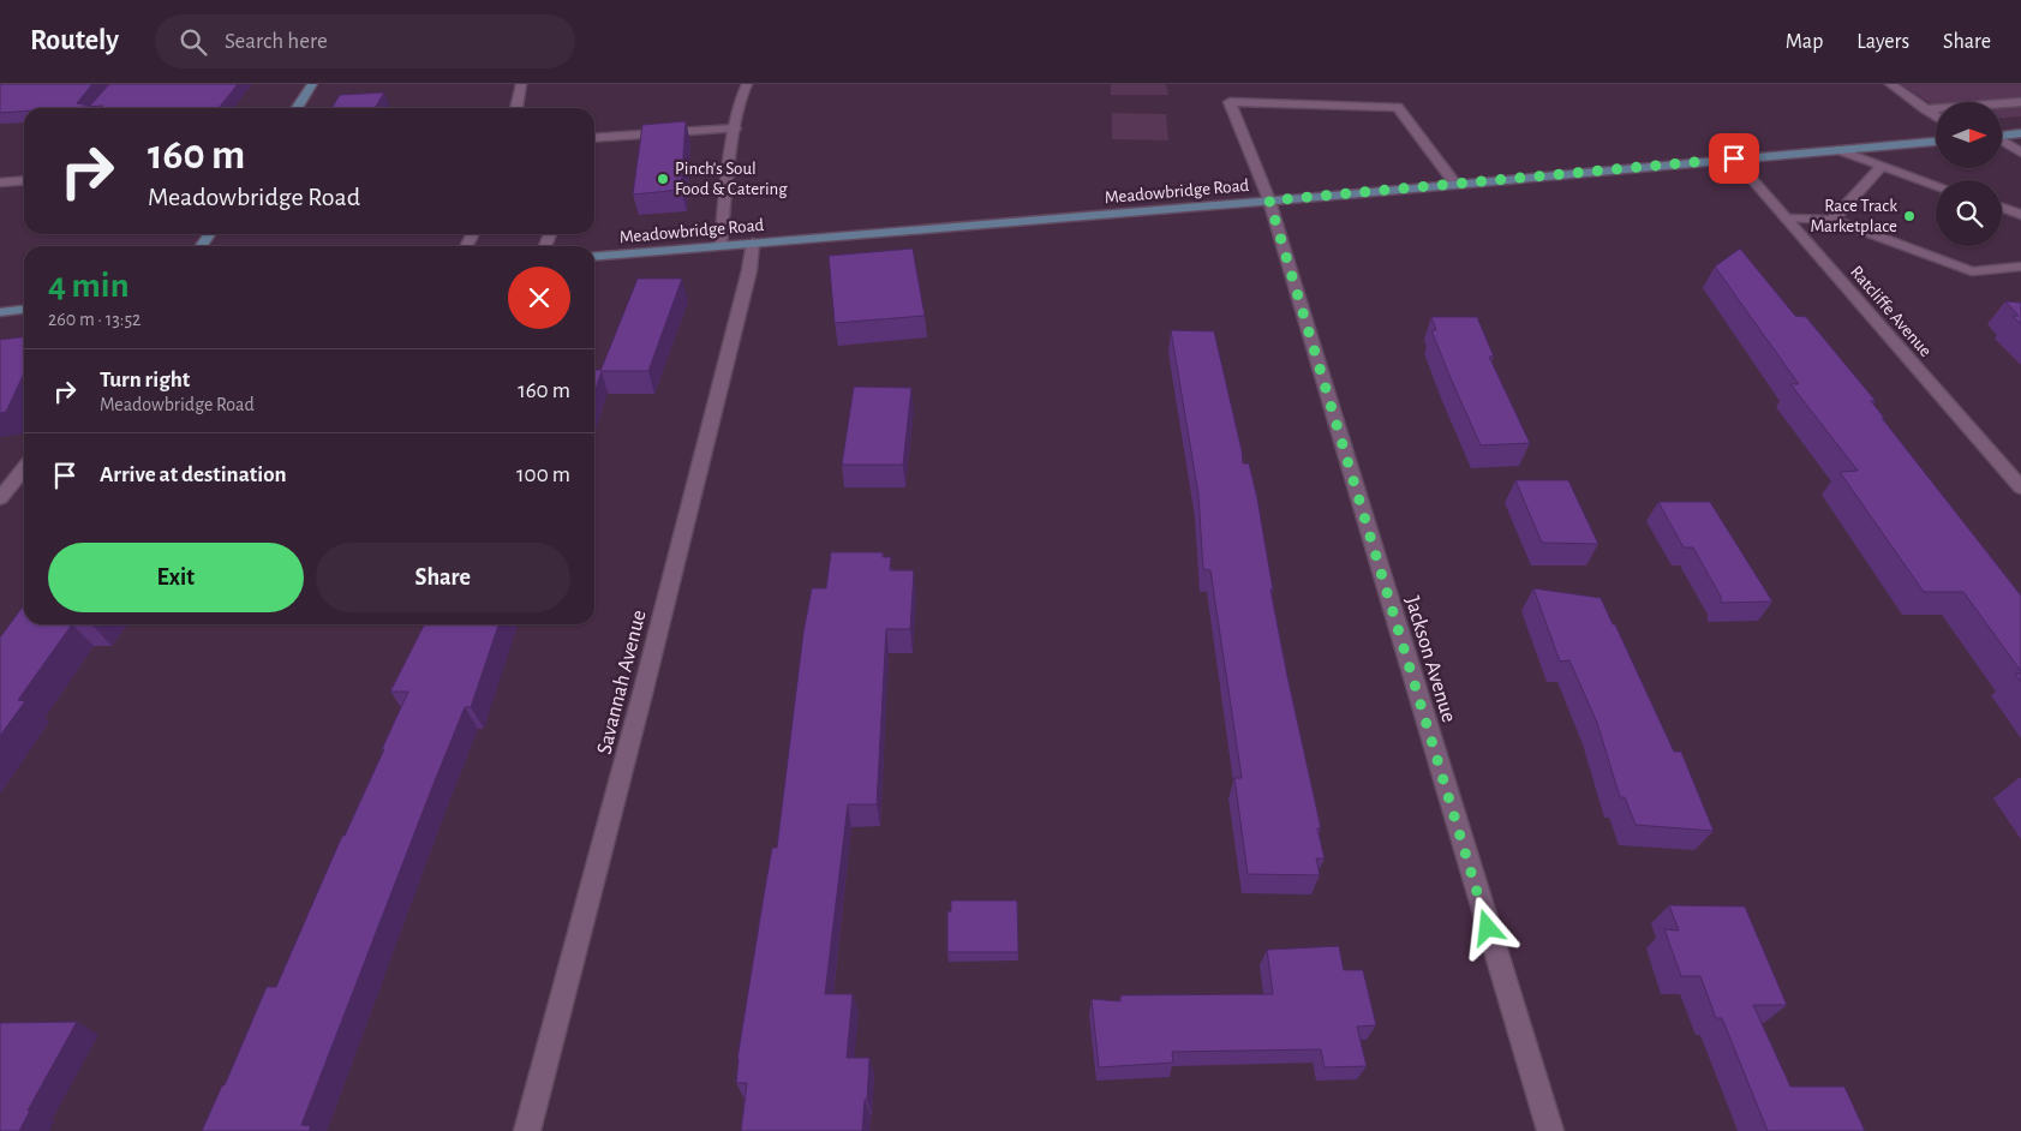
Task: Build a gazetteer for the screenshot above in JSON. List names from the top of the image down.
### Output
{
  "streets": {
    "main road": ["Meadowbridge Road"],
    "street": ["Ratcliffe Avenue", "Jackson Avenue", "Savannah Avenue"]
  },
  "crossings": [
    ["Meadowbridge Road", "Ratcliffe Avenue"],
    ["Meadowbridge Road", "Jackson Avenue"],
    ["Meadowbridge Road", "Savannah Avenue"]
  ],
  "places": ["Pinch's Soul Food & Catering", "Race Track Marketplace"],
  "north": "right",
  "page": {
    "header": "Routely",
    "search": "Search here",
    "nav": ["Map", "Layers", "Share"],
    "turn": ["160 m", "Meadowbridge Road"],
    "heading": ["4 min", "260 m · 13:52"],
    "list": [
      {
        "name": "Turn right",
        "note": "Meadowbridge Road",
        "value": "160 m"
      },
      {
        "name": "Arrive at destination",
        "value": "100 m"
      }
    ],
    "buttons": ["Exit", "Share"]
  }
}
